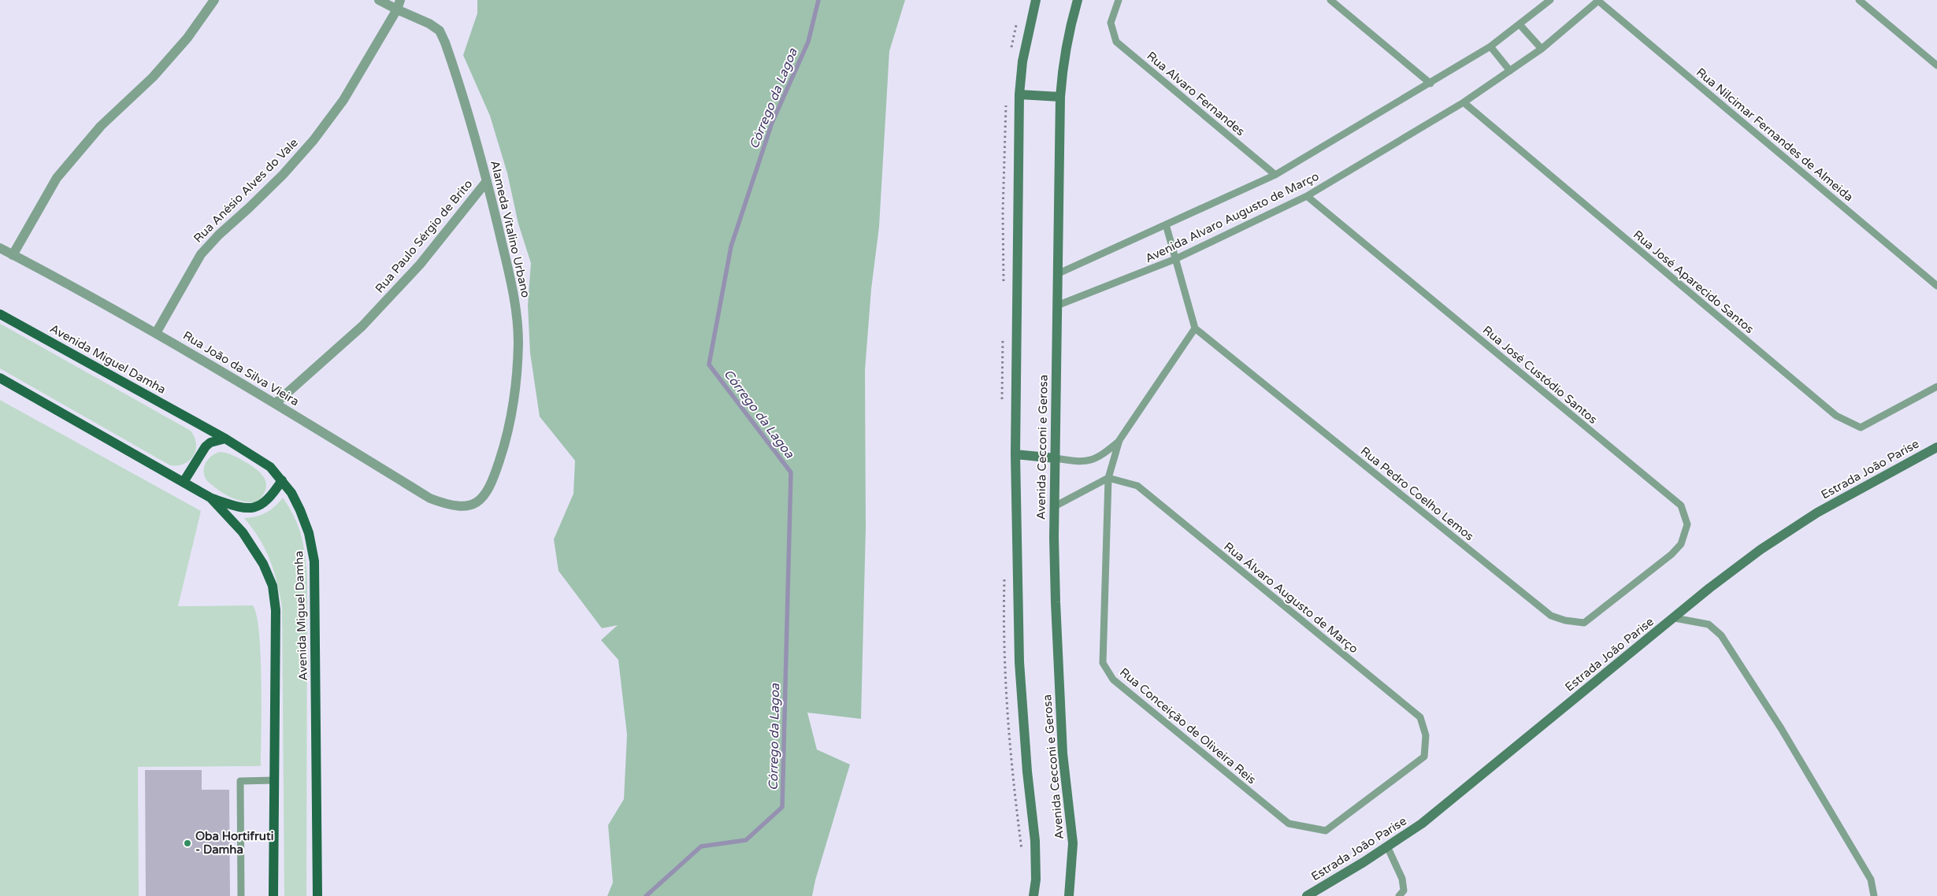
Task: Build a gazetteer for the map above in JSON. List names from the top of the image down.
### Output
{
  "streets": {
    "main road": ["Avenida Miguel Damha"],
    "street": [
      "Rua Anésio Alves do Vale",
      "Alameda Vitalino Urbano",
      "Rua Paulo Sérgio de Brito",
      "Rua João da Silva Vieira",
      "Avenida Cecconi e Gerosa",
      "Estrada João Parise"
    ],
    "lane": [
      "Rua Alvaro Fernandes",
      "Rua Nilcimar Fernandes de Almeida",
      "Avenida Alvaro Augusto de Março",
      "Rua José Aparecido Santos",
      "Rua José Custódio Santos",
      "Rua Pedro Coelho Lemos",
      "Rua Álvaro Augusto de Março",
      "Rua Conceição de Oliveira Reis"
    ]
  },
  "crossings": [
    ["Rua Alvaro Fernandes", "Avenida Alvaro Augusto de Março"],
    ["Rua Nilcimar Fernandes de Almeida", "Avenida Alvaro Augusto de Março"],
    ["Rua Anésio Alves do Vale", "Alameda Vitalino Urbano"],
    ["Rua Anésio Alves do Vale", "Rua João da Silva Vieira"],
    ["Avenida Alvaro Augusto de Março", "Rua José Aparecido Santos"],
    ["Avenida Alvaro Augusto de Março", "Rua José Custódio Santos"],
    ["Avenida Alvaro Augusto de Março", "Avenida Cecconi e Gerosa"],
    ["Alameda Vitalino Urbano", "Rua Paulo Sérgio de Brito"],
    ["Alameda Vitalino Urbano", "Rua João da Silva Vieira"],
    ["Rua Paulo Sérgio de Brito", "Rua João da Silva Vieira"],
    ["Rua José Custódio Santos", "Rua Pedro Coelho Lemos"],
    ["Avenida Cecconi e Gerosa", "Rua Conceição de Oliveira Reis"],
    ["Rua Pedro Coelho Lemos", "Rua Conceição de Oliveira Reis"],
    ["Rua Álvaro Augusto de Março", "Rua Conceição de Oliveira Reis"]
  ],
  "water": ["Córrego da Lagoa"],
  "places": ["Oba Hortifruti - Damha"]
}
